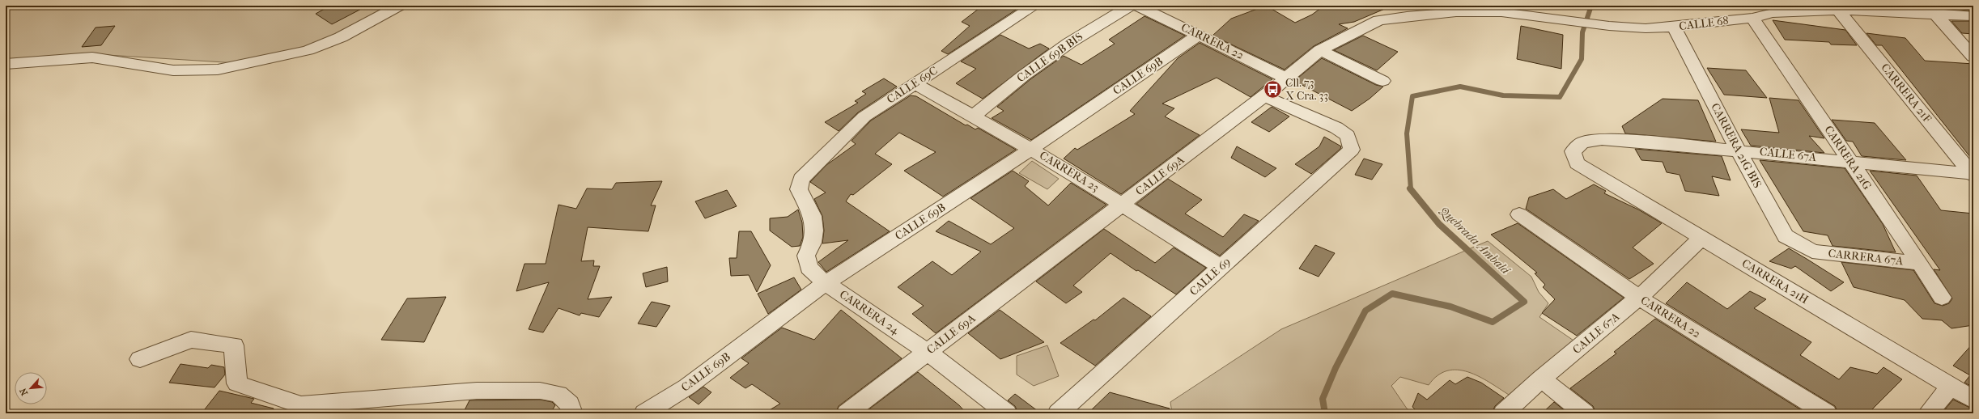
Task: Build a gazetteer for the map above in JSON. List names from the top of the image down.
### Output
{
  "streets": {
    "street": [
      "CALLE 68",
      "CARRERA 22",
      "CALLE 69B BIS",
      "CALLE 69B",
      "CALLE 69C",
      "CARRERA 21F",
      "CARRERA 21G BIS",
      "CALLE 67A",
      "CARRERA 21G",
      "CARRERA 23",
      "CALLE 69A",
      "CARRERA 67A",
      "CALLE 69",
      "CARRERA 21H",
      "CARRERA 24"
    ]
  },
  "crossings": [
    ["CALLE 68", "CARRERA 21F"],
    ["CALLE 68", "CARRERA 21G BIS"],
    ["CALLE 68", "CARRERA 21G"],
    ["CARRERA 22", "CALLE 69B"],
    ["CARRERA 22", "CALLE 67A"],
    ["CARRERA 22", "CALLE 69A"],
    ["CALLE 69B BIS", "CARRERA 23"],
    ["CALLE 69B", "CARRERA 23"],
    ["CALLE 69B", "CARRERA 24"],
    ["CALLE 69C", "CARRERA 23"],
    ["CALLE 69C", "CARRERA 24"],
    ["CARRERA 21F", "CALLE 67A"],
    ["CARRERA 21G BIS", "CALLE 67A"],
    ["CARRERA 21G BIS", "CARRERA 67A"],
    ["CALLE 67A", "CARRERA 21G"],
    ["CALLE 67A", "CARRERA 21H"],
    ["CARRERA 21G", "CARRERA 67A"],
    ["CARRERA 23", "CALLE 69A"],
    ["CARRERA 23", "CALLE 69"],
    ["CALLE 69A", "CALLE 69"],
    ["CALLE 69A", "CARRERA 24"]
  ],
  "water": ["Quebrada Ambalá"],
  "places": {
    "bus stop": ["Cll. 73 X Cra. 33"]
  },
  "north": "bottom left"
}
